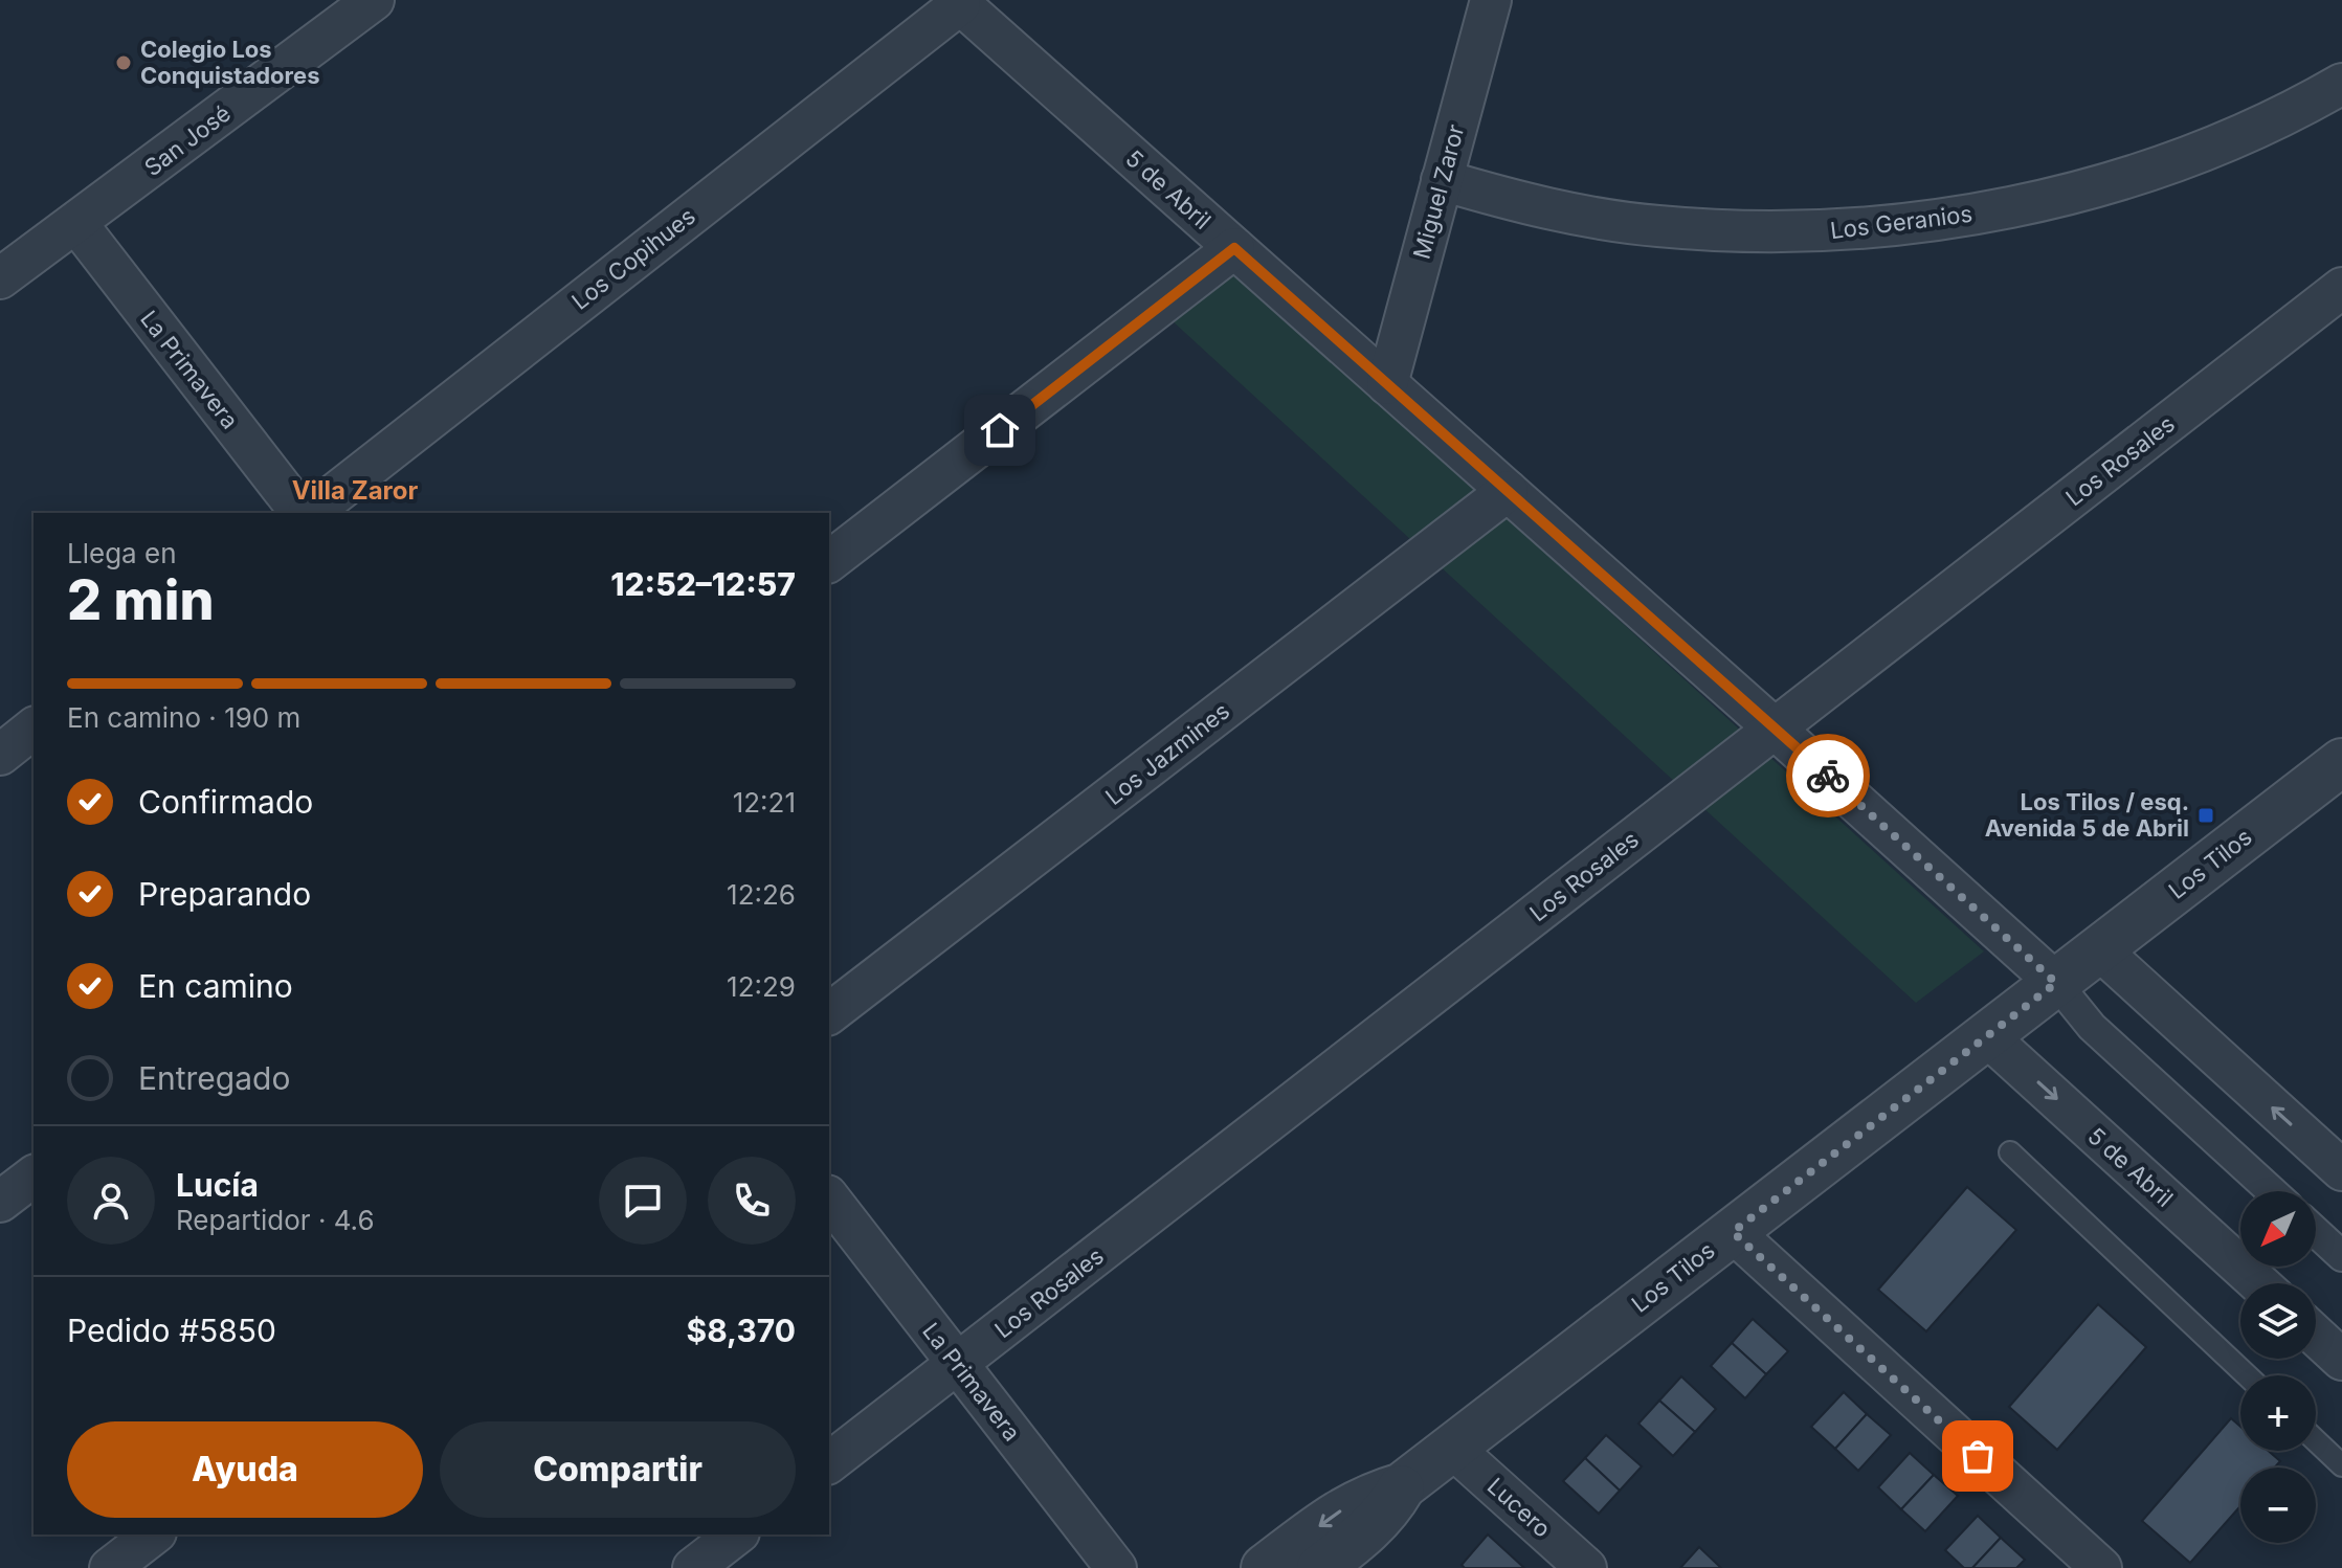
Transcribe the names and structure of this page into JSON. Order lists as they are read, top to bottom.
{
  "streets": {
    "street": [
      "San José",
      "5 de Abril",
      "Miguel Zaror",
      "Los Geranios",
      "Los Copihues",
      "La Primavera",
      "Los Rosales",
      "Los Jazmines",
      "Los Tilos",
      "Lucero"
    ]
  },
  "crossings": [
    ["San José", "La Primavera"],
    ["5 de Abril", "Miguel Zaror"],
    ["5 de Abril", "Los Copihues"],
    ["5 de Abril", "Los Rosales"],
    ["5 de Abril", "Los Jazmines"],
    ["5 de Abril", "Los Tilos"],
    ["Miguel Zaror", "Los Geranios"],
    ["La Primavera", "Los Rosales"],
    ["Los Tilos", "Lucero"]
  ],
  "districts": ["Villa Zaror"],
  "places": {
    "other": ["Colegio Los Conquistadores"],
    "transit": ["Los Tilos / esq. Avenida 5 de Abril"]
  },
  "north": "bottom left",
  "page": {
    "heading": ["2 min", "Llega en", "12:52–12:57"],
    "panel": [
      "Lucía",
      "Repartidor · 4.6",
      "Pedido #5850",
      "$8,370"
    ],
    "bar": "En camino · 190 m",
    "list": [
      ["Confirmado", "12:21"],
      ["Preparando", "12:26"],
      ["En camino", "12:29"],
      "Entregado"
    ],
    "map_buttons": ["+", "−"],
    "buttons": ["Ayuda", "Compartir"]
  }
}
